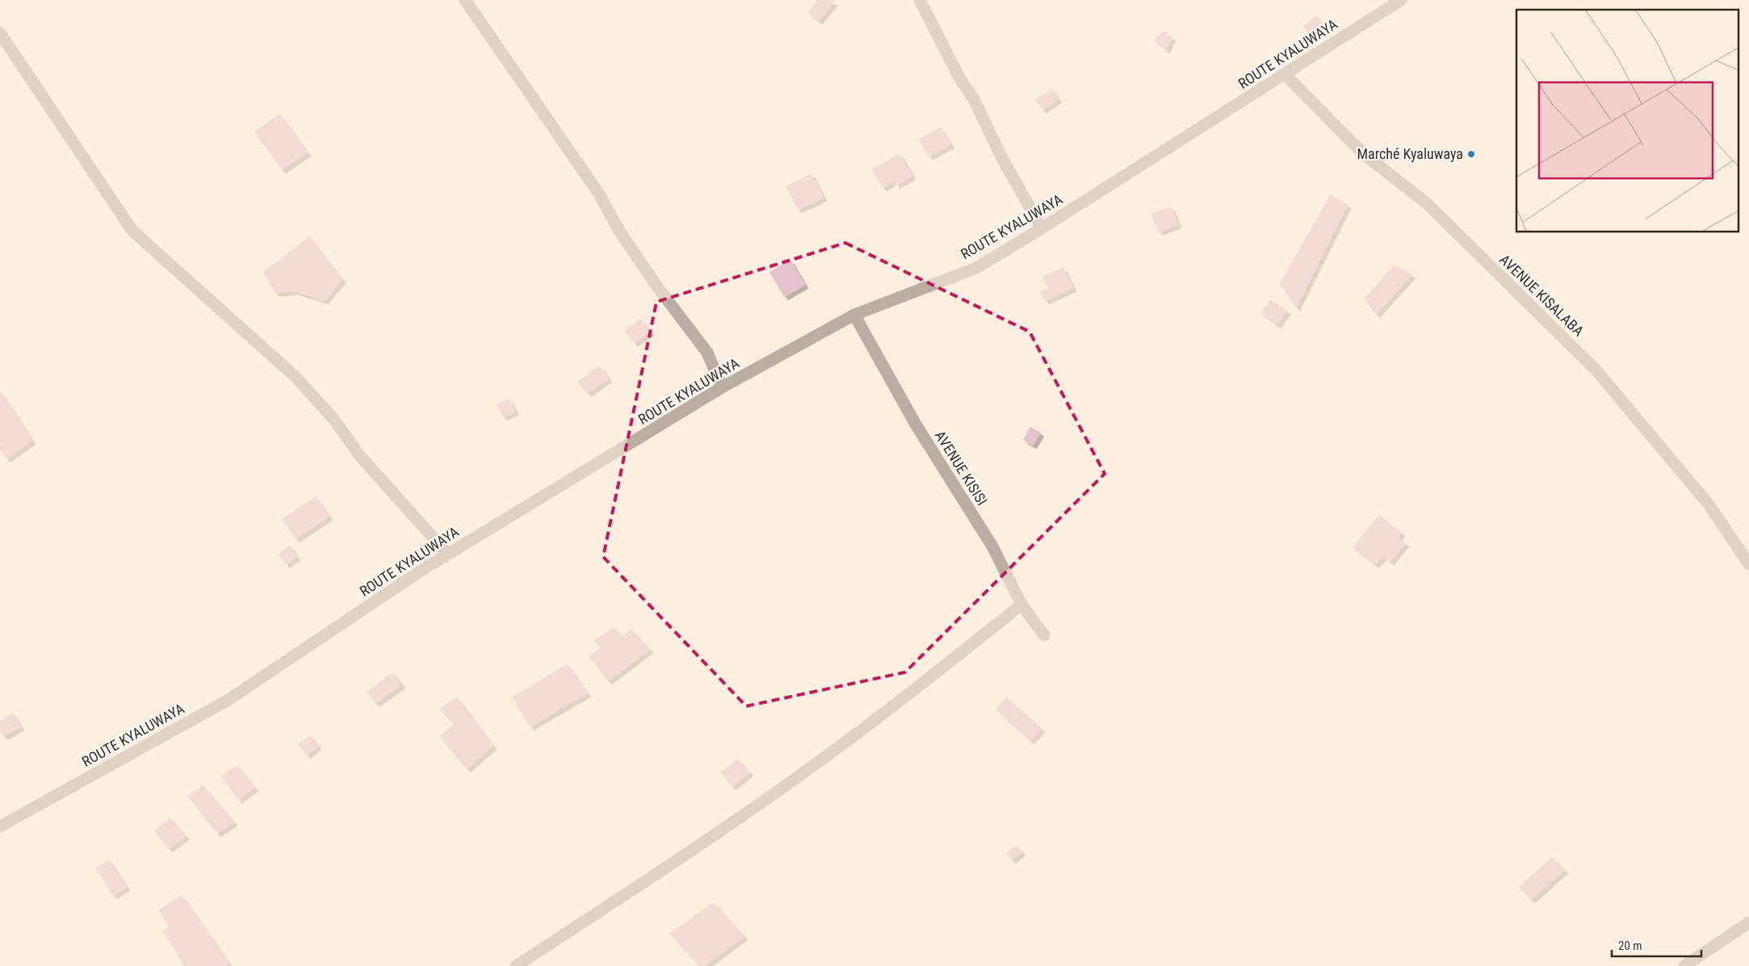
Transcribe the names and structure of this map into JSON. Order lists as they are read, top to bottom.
{
  "streets": {
    "street": ["ROUTE KYALUWAYA", "AVENUE KISALABA", "AVENUE KISISI"]
  },
  "crossings": [
    ["ROUTE KYALUWAYA", "AVENUE KISALABA"],
    ["ROUTE KYALUWAYA", "AVENUE KISISI"]
  ],
  "places": ["Marché Kyaluwaya"],
  "scale_bar": "20 m"
}
